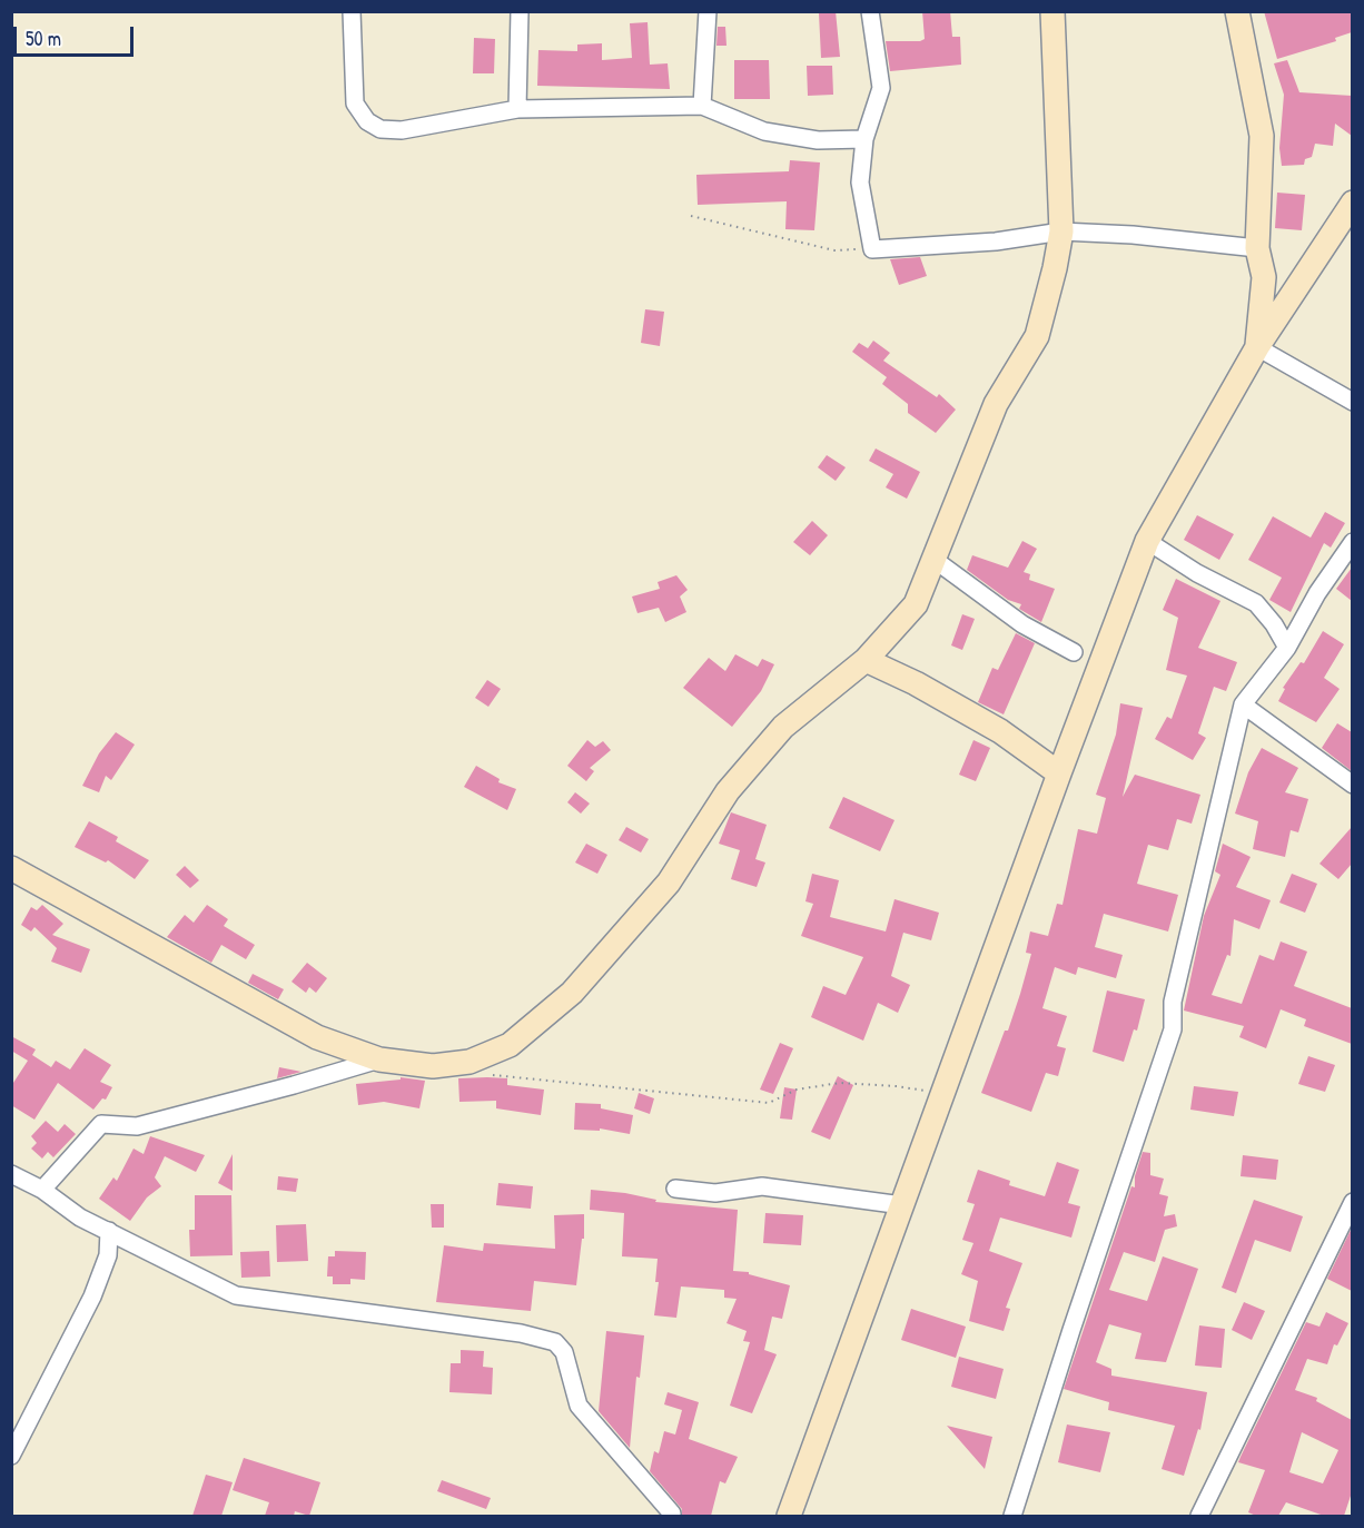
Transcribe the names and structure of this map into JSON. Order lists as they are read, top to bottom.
{
  "scale_bar": "50 m"
}
